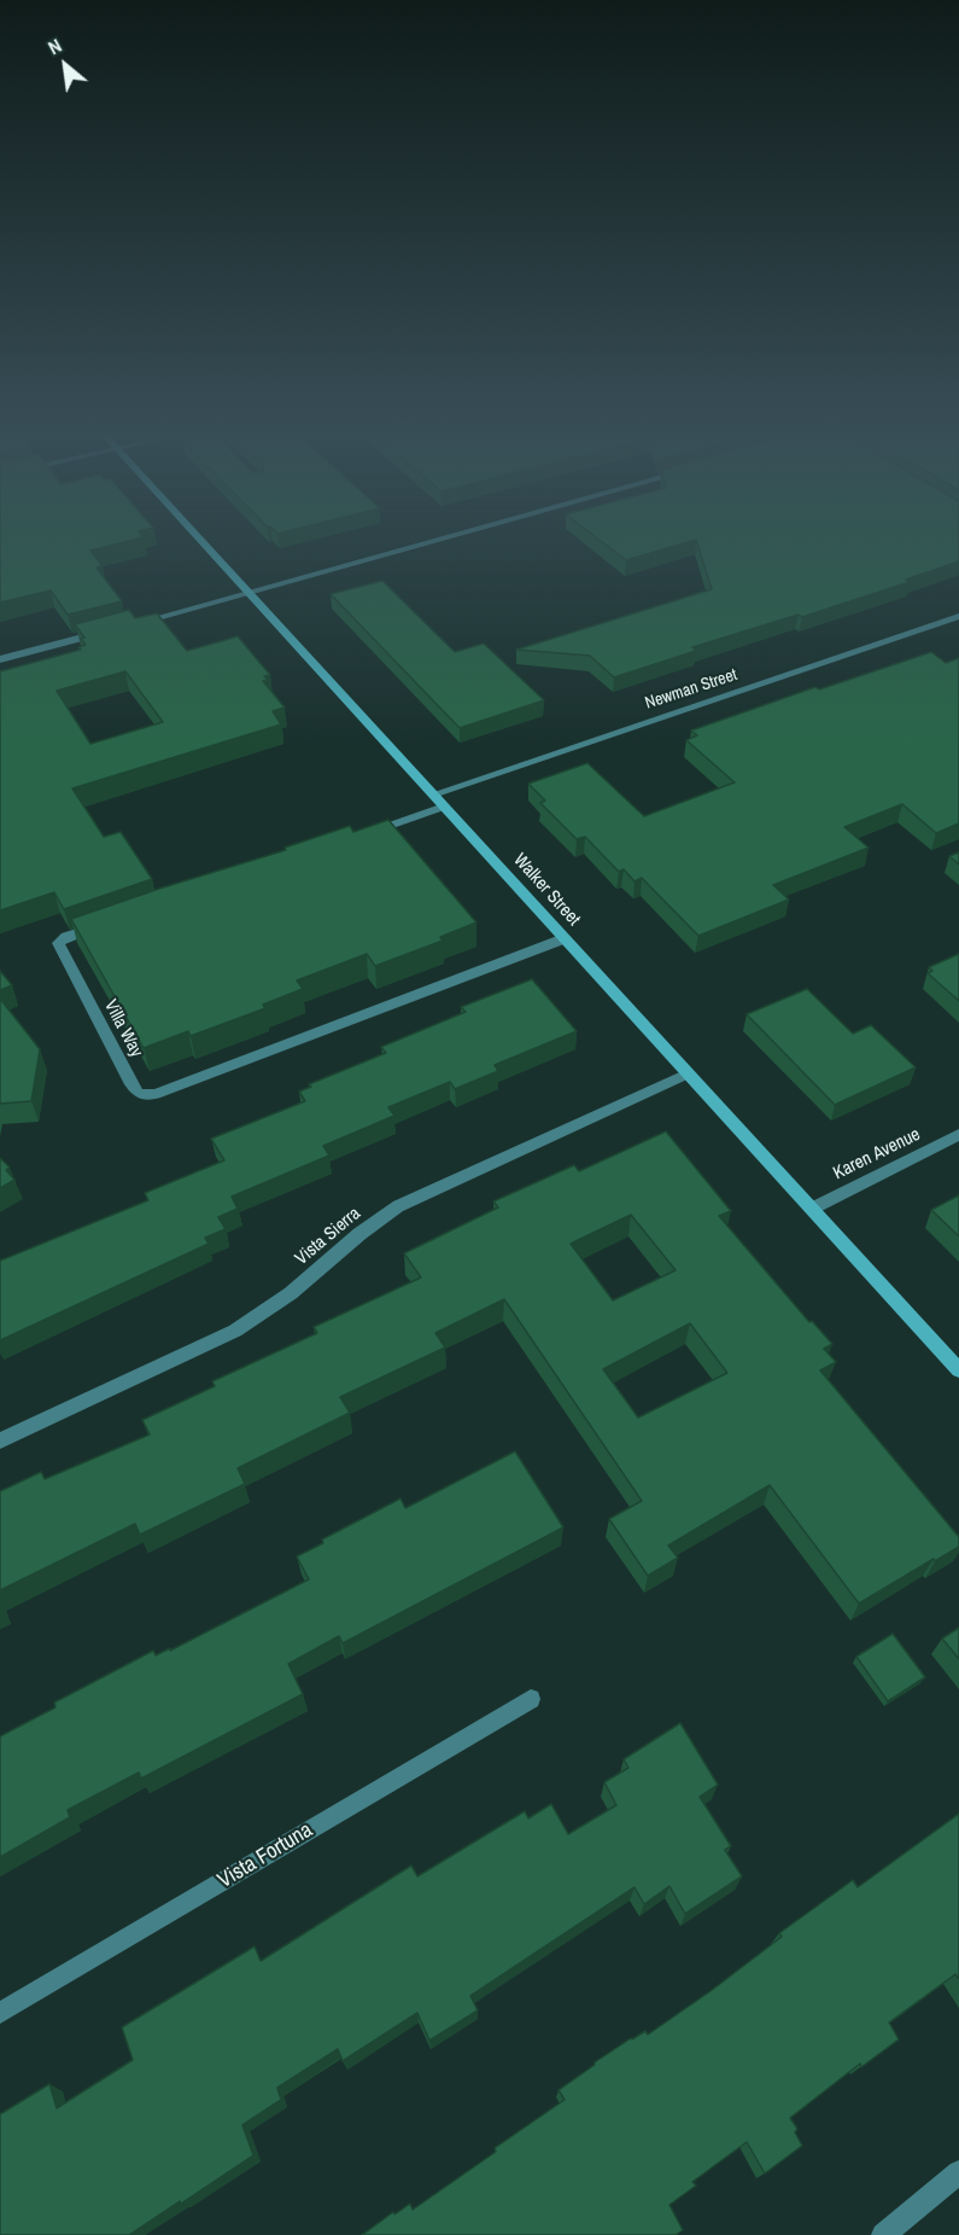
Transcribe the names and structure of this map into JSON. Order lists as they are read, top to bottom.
{
  "streets": {
    "main road": ["Walker Street"],
    "street": [
      "Newman Street",
      "Villa Way",
      "Karen Avenue",
      "Vista Sierra",
      "Vista Fortuna"
    ]
  },
  "crossings": [
    ["Newman Street", "Walker Street"],
    ["Walker Street", "Villa Way"],
    ["Walker Street", "Karen Avenue"],
    ["Walker Street", "Vista Sierra"]
  ],
  "north": "top left"
}
